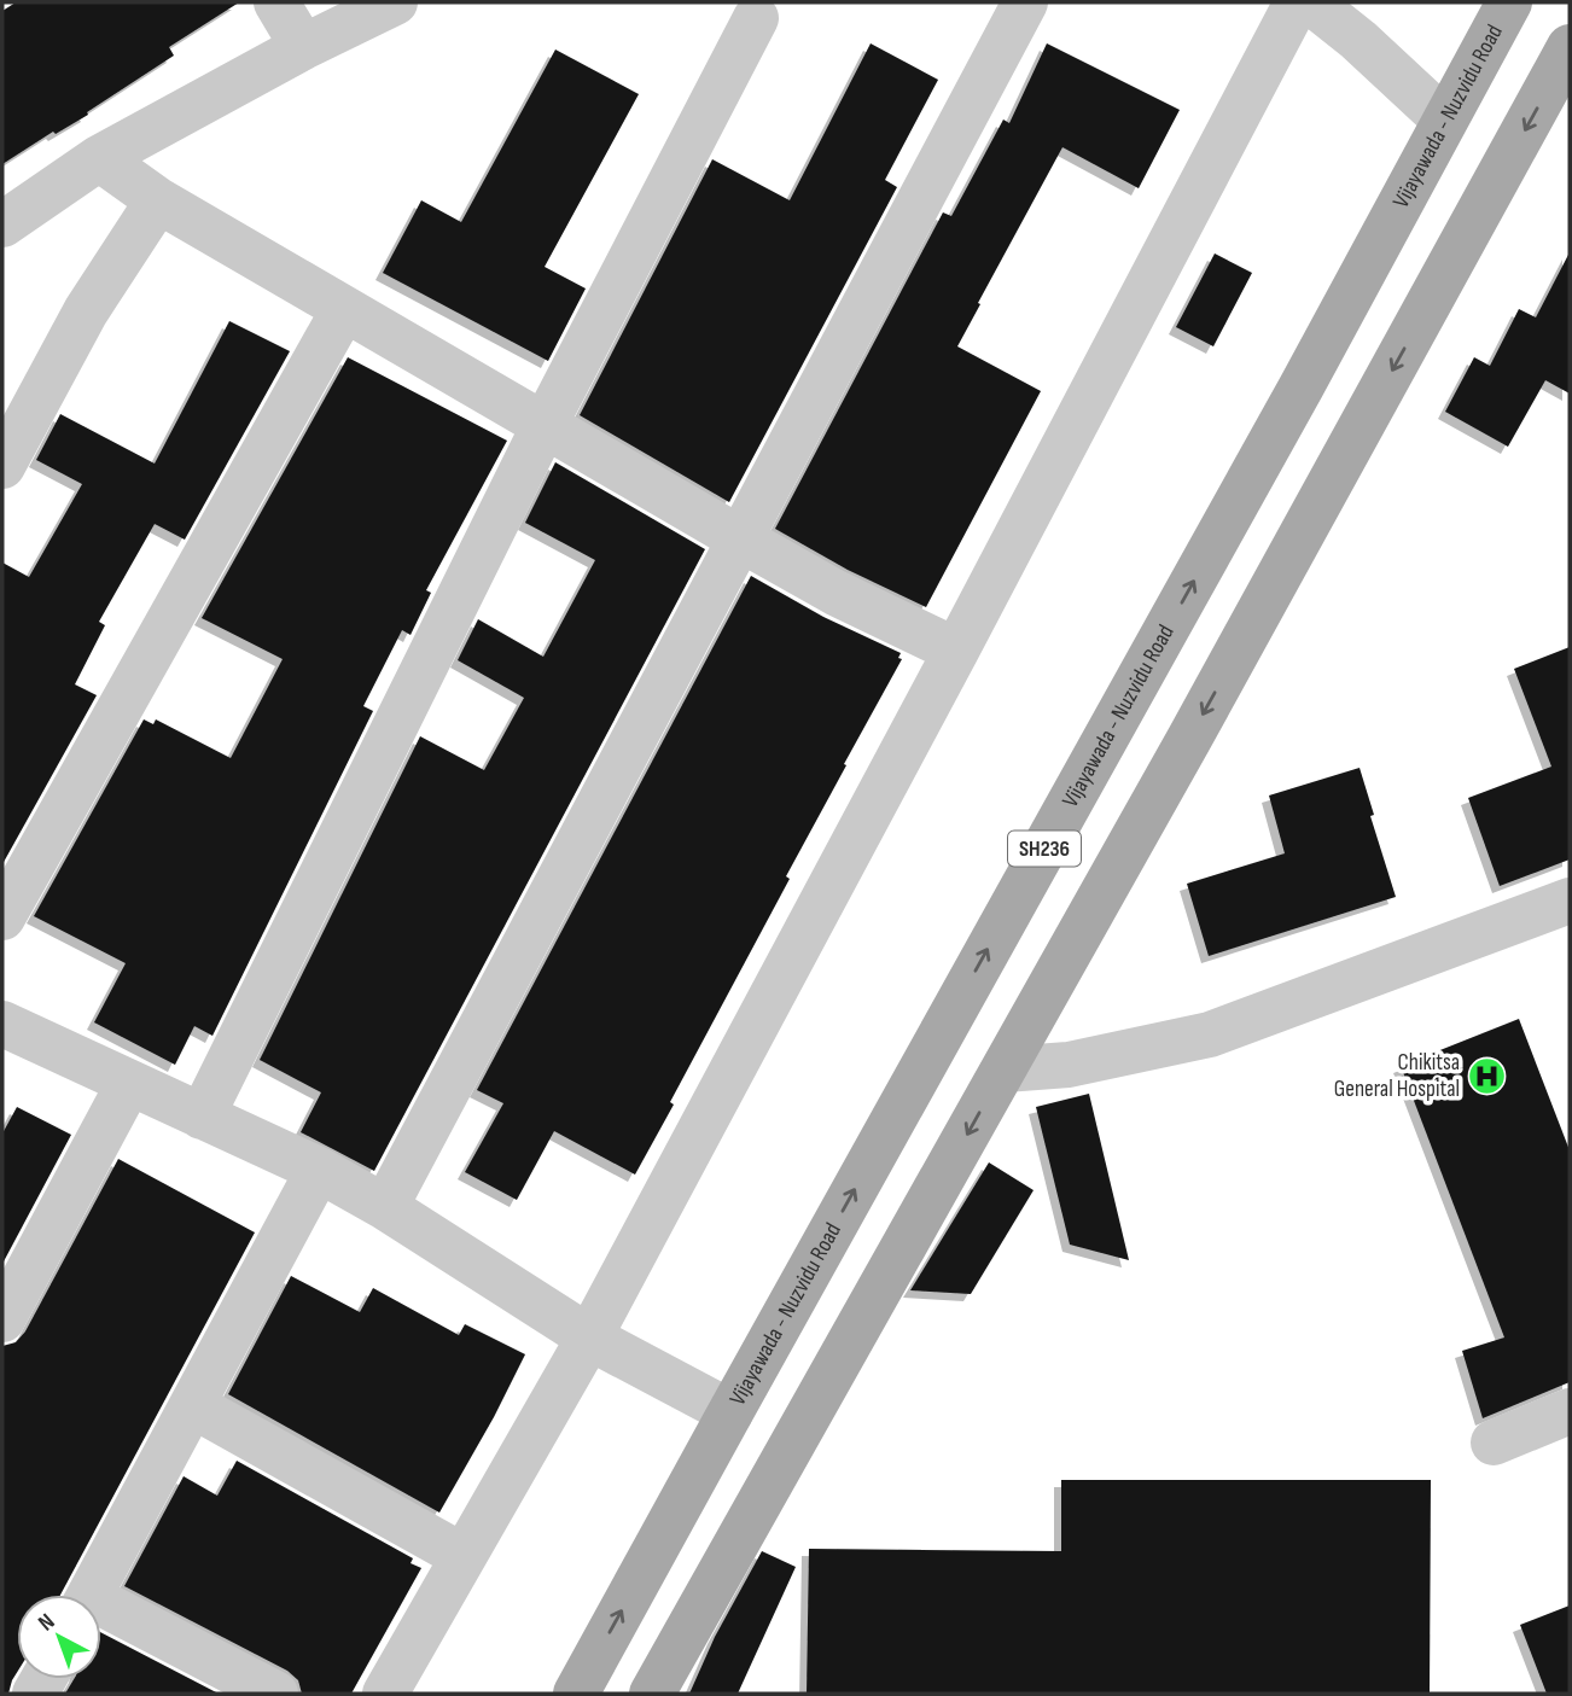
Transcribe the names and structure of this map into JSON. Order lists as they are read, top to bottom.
{
  "streets": {
    "main road": ["Vijayawada - Nuzvidu Road", "SH236"]
  },
  "places": {
    "hospital": ["Chikitsa General Hospital"]
  },
  "north": "top left"
}
